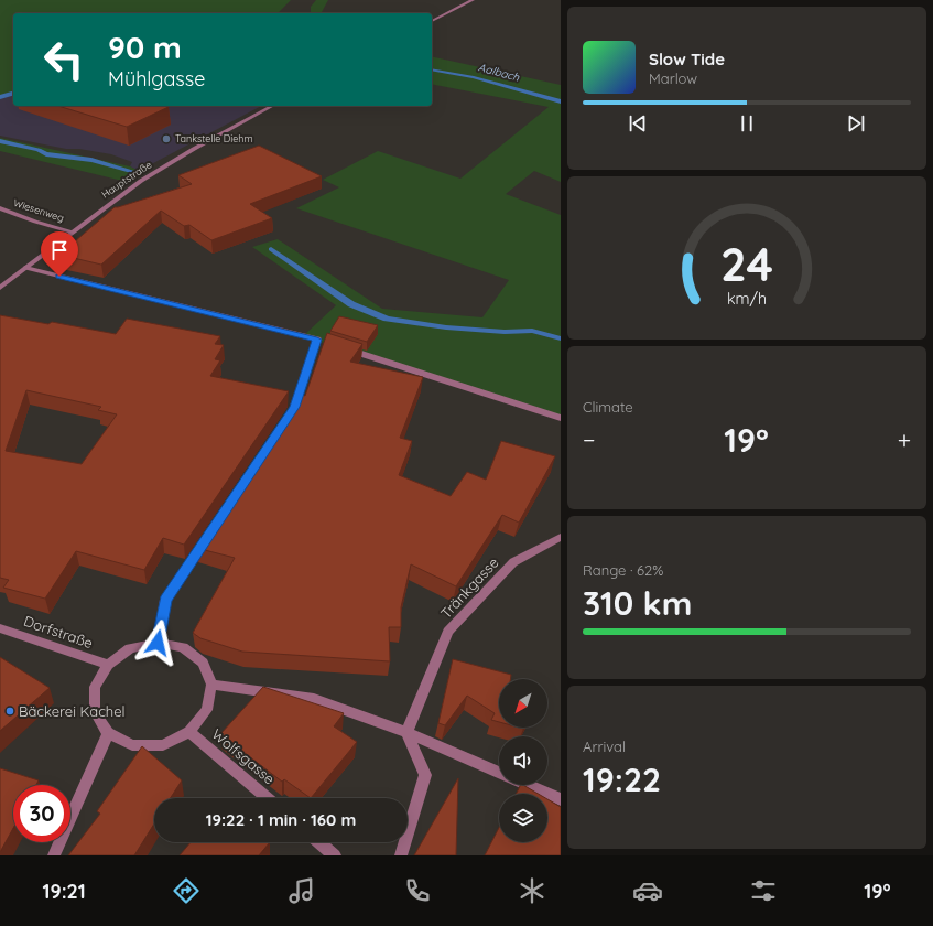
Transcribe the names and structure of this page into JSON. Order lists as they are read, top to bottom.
{
  "streets": {
    "street": [
      "Hauptstraße",
      "Wiesenweg",
      "Tränkgasse",
      "Dorfstraße",
      "Wolfsgasse"
    ]
  },
  "crossings": [
    ["Hauptstraße", "Wiesenweg"],
    ["Dorfstraße", "Wolfsgasse"]
  ],
  "water": ["Aalbach"],
  "places": ["Tankstelle Diehm", "Bäckerei Kachel"],
  "north": "bottom left",
  "page": {
    "turn": ["90 m", "Mühlgasse"],
    "song": ["Slow Tide", "Marlow"],
    "tile": [
      "Climate",
      ["Range · 62%", "310 km"],
      ["Arrival", "19:22"]
    ],
    "heat": ["−", "19°", "+"],
    "limit": "30",
    "trip": "19:22 · 1 min · 160 m",
    "tabs": ["19:21", "19°"],
    "gauge": ["24", "km/h"]
  }
}
